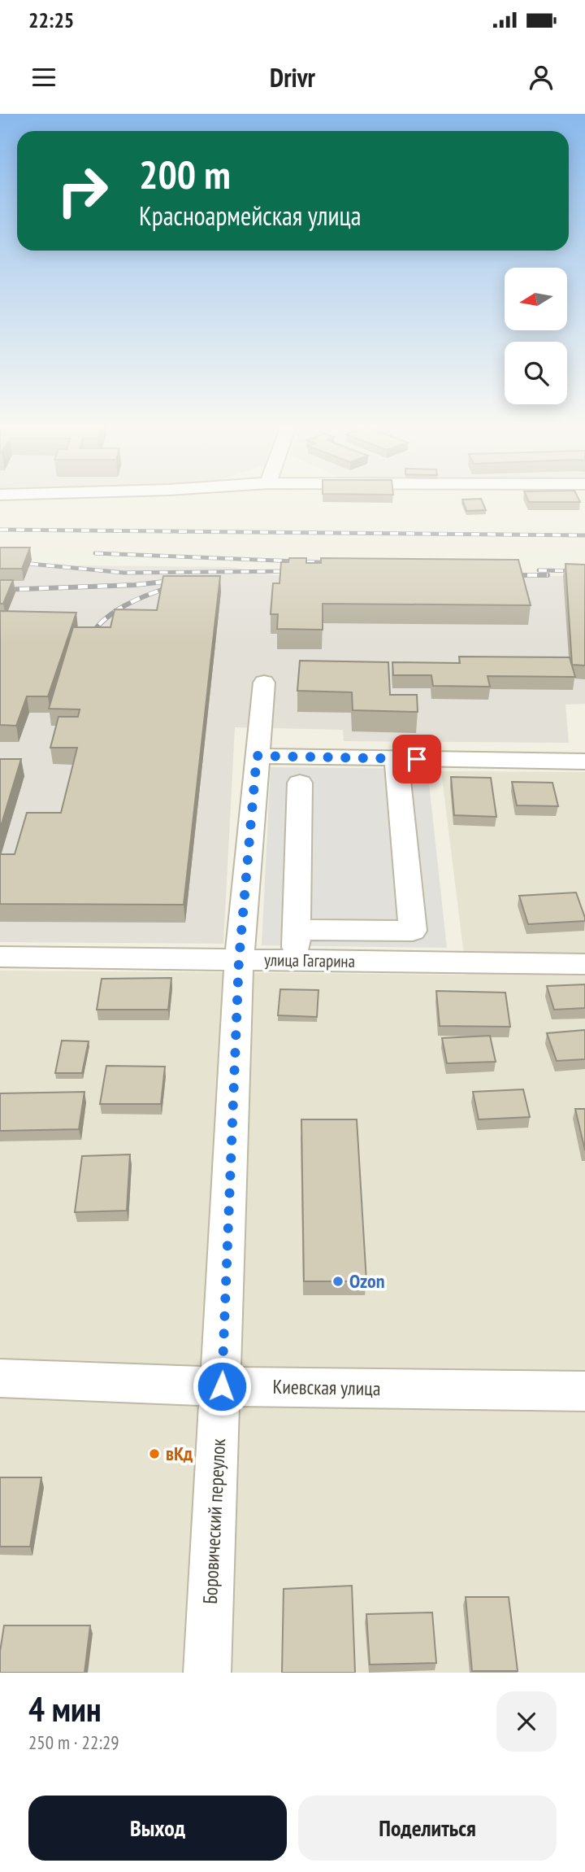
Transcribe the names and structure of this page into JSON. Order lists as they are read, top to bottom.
{
  "streets": {
    "street": ["улица Гагарина", "Киевская улица", "Боровический переулок"]
  },
  "crossings": [
    ["улица Гагарина", "Боровический переулок"],
    ["Киевская улица", "Боровический переулок"]
  ],
  "places": ["Ozon", "вКд"],
  "north": "left",
  "page": {
    "status": "22:25",
    "header": "Drivr",
    "turn": ["200 m", "Красноармейская улица"],
    "heading": ["4 мин", "250 m · 22:29"],
    "buttons": ["Выход", "Поделиться"]
  }
}
